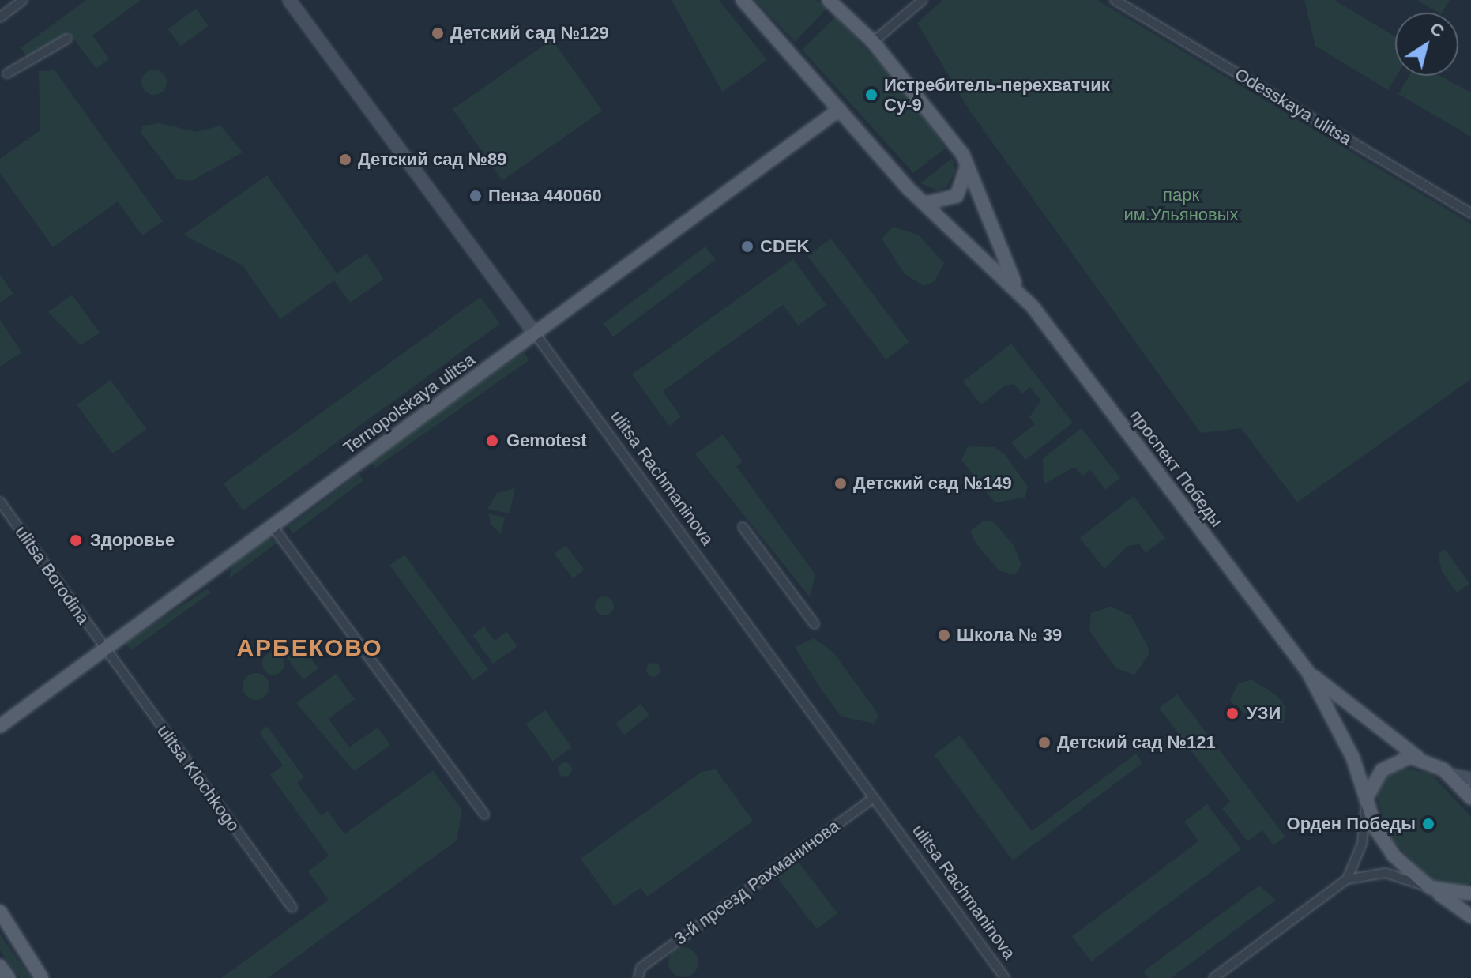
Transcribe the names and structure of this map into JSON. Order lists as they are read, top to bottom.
{
  "streets": {
    "main road": ["Ternopolskaya ulitsa", "проспект Победы", "ulitsa Rachmaninova"],
    "street": [
      "Odesskaya ulitsa",
      "ulitsa Borodina",
      "ulitsa Klochkogo",
      "3-й проезд Рахманинова"
    ]
  },
  "crossings": [
    ["Ternopolskaya ulitsa", "проспект Победы"],
    ["Ternopolskaya ulitsa", "ulitsa Rachmaninova"],
    ["Ternopolskaya ulitsa", "ulitsa Borodina"],
    ["Ternopolskaya ulitsa", "ulitsa Klochkogo"],
    ["ulitsa Rachmaninova", "3-й проезд Рахманинова"],
    ["ulitsa Borodina", "ulitsa Klochkogo"]
  ],
  "districts": ["АРБЕКОВО"],
  "parks": ["парк им.Ульяновых"],
  "places": [
    "Детский сад №129",
    "Истребитель-перехватчик Су-9",
    "Детский сад №89",
    "Пенза 440060",
    "CDEK",
    "Gemotest",
    "Детский сад №149",
    "Здоровье",
    "Школа № 39",
    "УЗИ",
    "Детский сад №121",
    "Орден Победы"
  ],
  "north": "top right"
}
